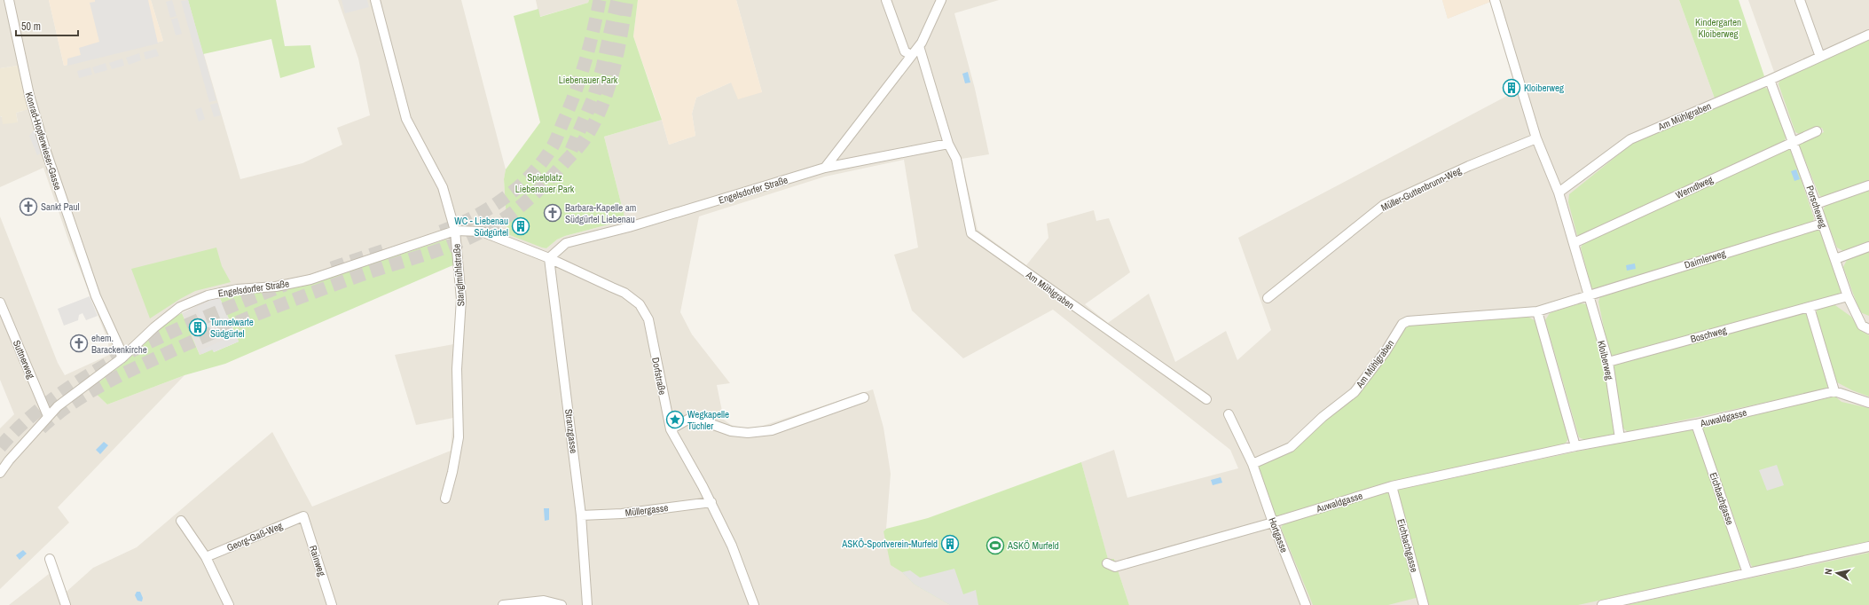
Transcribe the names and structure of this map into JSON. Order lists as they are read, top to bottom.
{
  "streets": {
    "street": [
      "Am Mühlgraben",
      "Konrad-Hopferwieser-Gasse",
      "Werndlweg",
      "Müller-Guttenbrunn-Weg",
      "Engelsdorfer Straße",
      "Porscheweg",
      "Daimlerweg",
      "Stanglmühlstraße",
      "Boschweg",
      "Suttnerweg",
      "Kloiberweg",
      "Dorfstraße",
      "Auwaldgasse",
      "Stranzgasse",
      "Eichbachgasse",
      "Müllergasse",
      "Hortgasse",
      "Georg-Gaß-Weg",
      "Rainweg"
    ]
  },
  "crossings": [
    ["Am Mühlgraben", "Porscheweg"],
    ["Am Mühlgraben", "Daimlerweg"],
    ["Am Mühlgraben", "Kloiberweg"],
    ["Am Mühlgraben", "Hortgasse"],
    ["Konrad-Hopferwieser-Gasse", "Engelsdorfer Straße"],
    ["Werndlweg", "Porscheweg"],
    ["Werndlweg", "Kloiberweg"],
    ["Müller-Guttenbrunn-Weg", "Kloiberweg"],
    ["Engelsdorfer Straße", "Stanglmühlstraße"],
    ["Engelsdorfer Straße", "Suttnerweg"],
    ["Engelsdorfer Straße", "Dorfstraße"],
    ["Engelsdorfer Straße", "Stranzgasse"],
    ["Porscheweg", "Daimlerweg"],
    ["Porscheweg", "Boschweg"],
    ["Daimlerweg", "Kloiberweg"],
    ["Boschweg", "Kloiberweg"],
    ["Kloiberweg", "Auwaldgasse"],
    ["Dorfstraße", "Stranzgasse"],
    ["Dorfstraße", "Müllergasse"],
    ["Auwaldgasse", "Eichbachgasse"],
    ["Auwaldgasse", "Hortgasse"],
    ["Stranzgasse", "Müllergasse"],
    ["Georg-Gaß-Weg", "Rainweg"]
  ],
  "parks": ["Kindergarten Kloiberweg", "Liebenauer Park", "Spielplatz Liebenauer Park"],
  "places": {
    "building": [
      "Kloiberweg",
      "WC - Liebenau Südgürtel",
      "Tunnelwarte Südgürtel",
      "ASKÖ-Sportverein-Murfeld"
    ],
    "church": ["Sankt Paul", "Barbara-Kapelle am Südgürtel Liebenau", "ehem. Barackenkirche"],
    "place": ["Wegkapelle Tüchler"],
    "sports": ["ASKÖ Murfeld"]
  },
  "scale_bar": "50 m",
  "north": "left"
}
